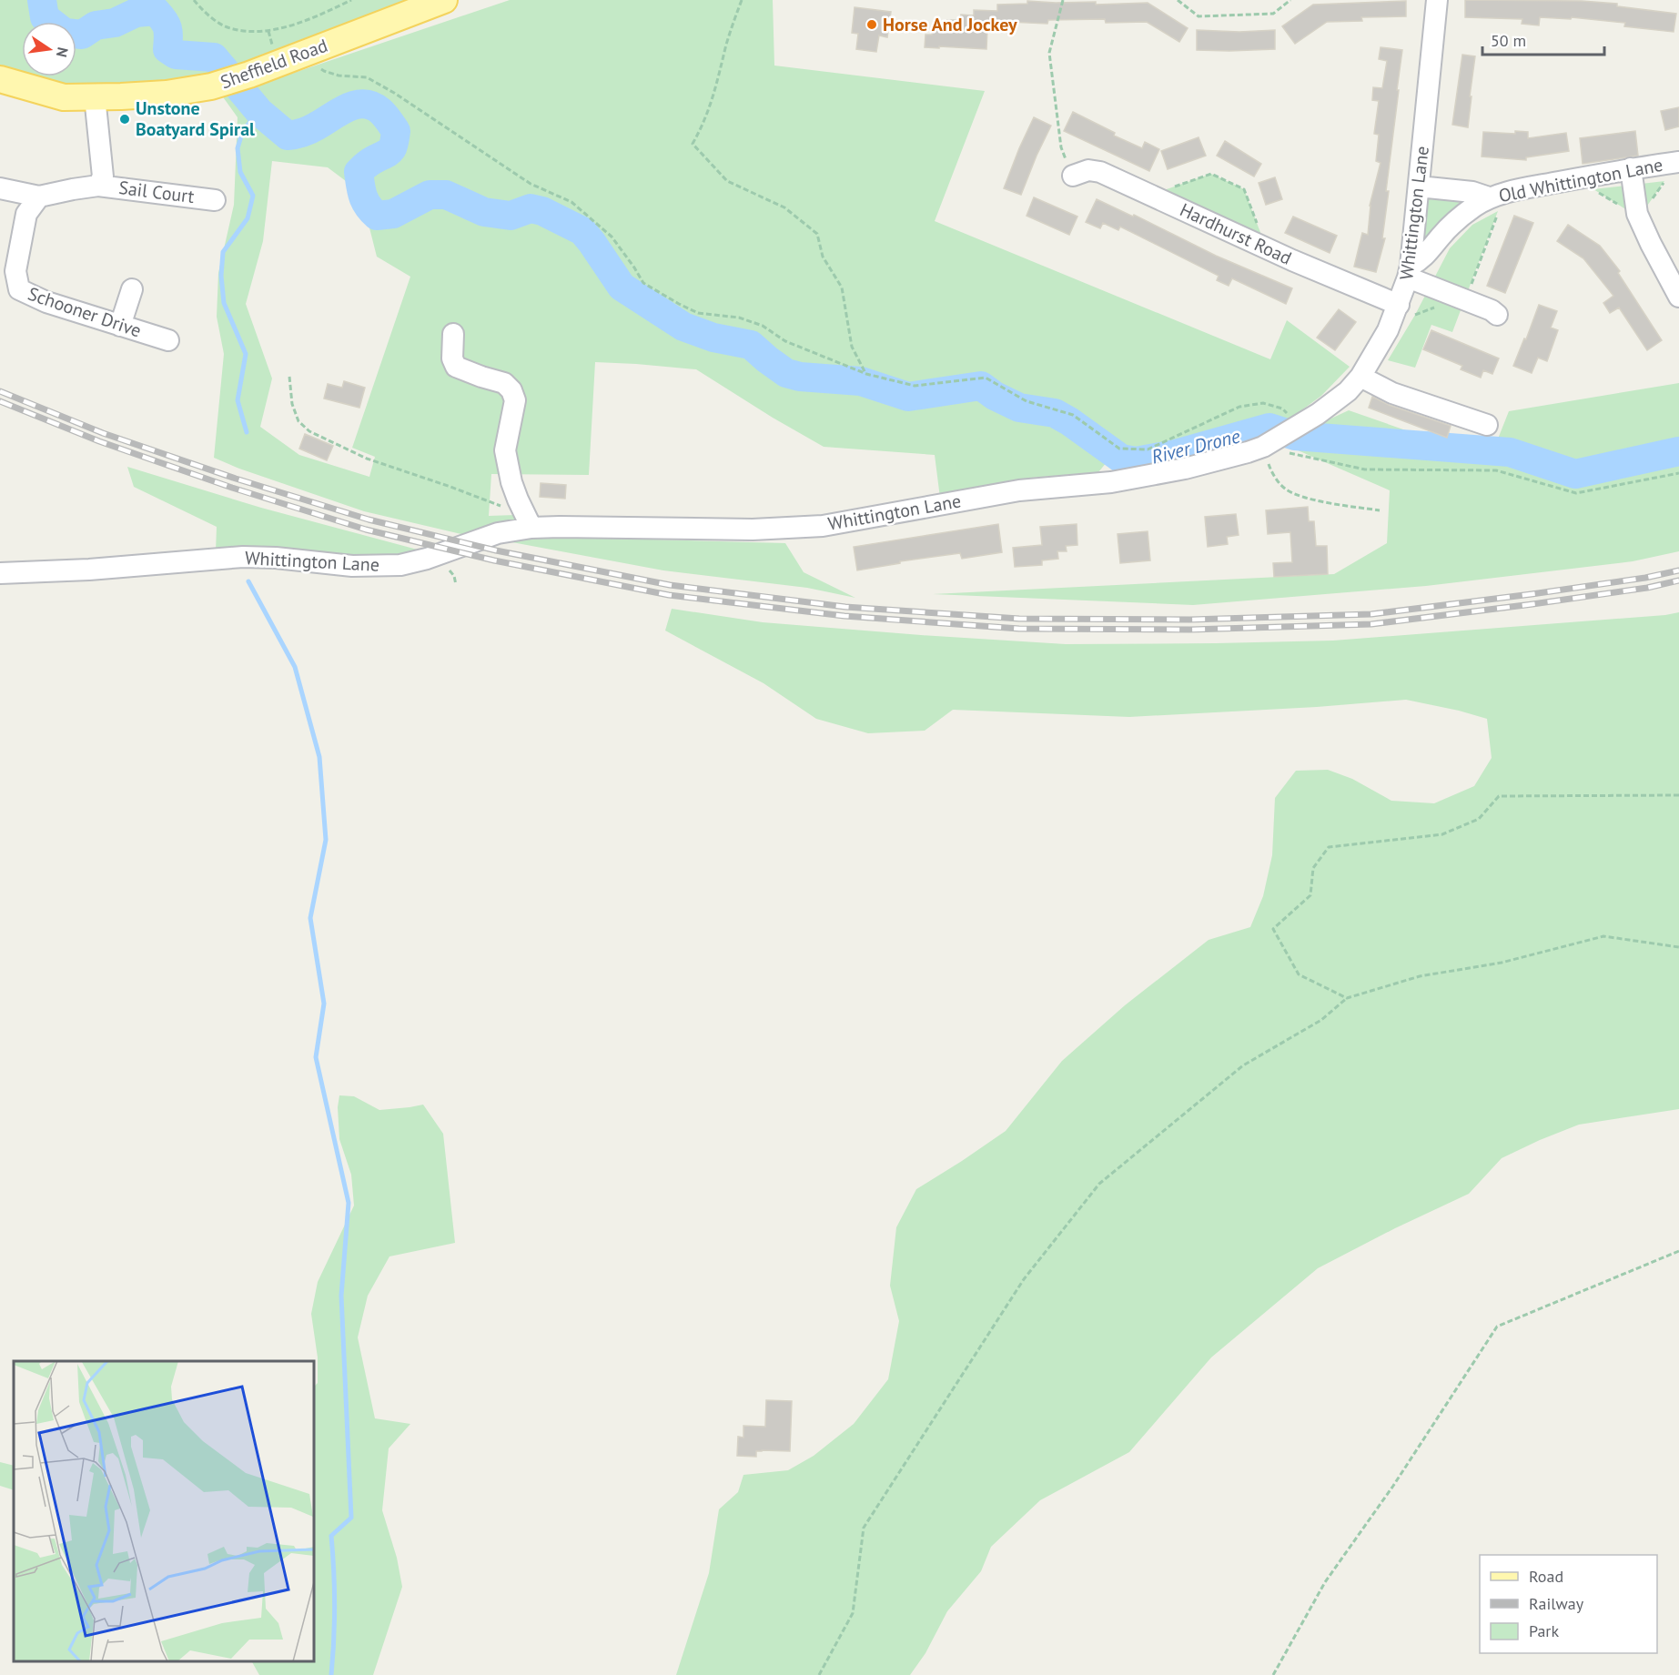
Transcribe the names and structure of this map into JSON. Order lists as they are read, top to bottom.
{
  "streets": {
    "main road": ["Sheffield Road"],
    "street": [
      "Old Whittington Lane",
      "Sail Court",
      "Whittington Lane",
      "Hardhurst Road",
      "Schooner Drive"
    ]
  },
  "crossings": [
    ["Old Whittington Lane", "Whittington Lane"],
    ["Whittington Lane", "Hardhurst Road"]
  ],
  "water": ["River Drone"],
  "places": ["Horse And Jockey", "Unstone Boatyard Spiral"],
  "legend": ["Road", "Railway", "Park"],
  "scale_bar": "50 m",
  "north": "right"
}
